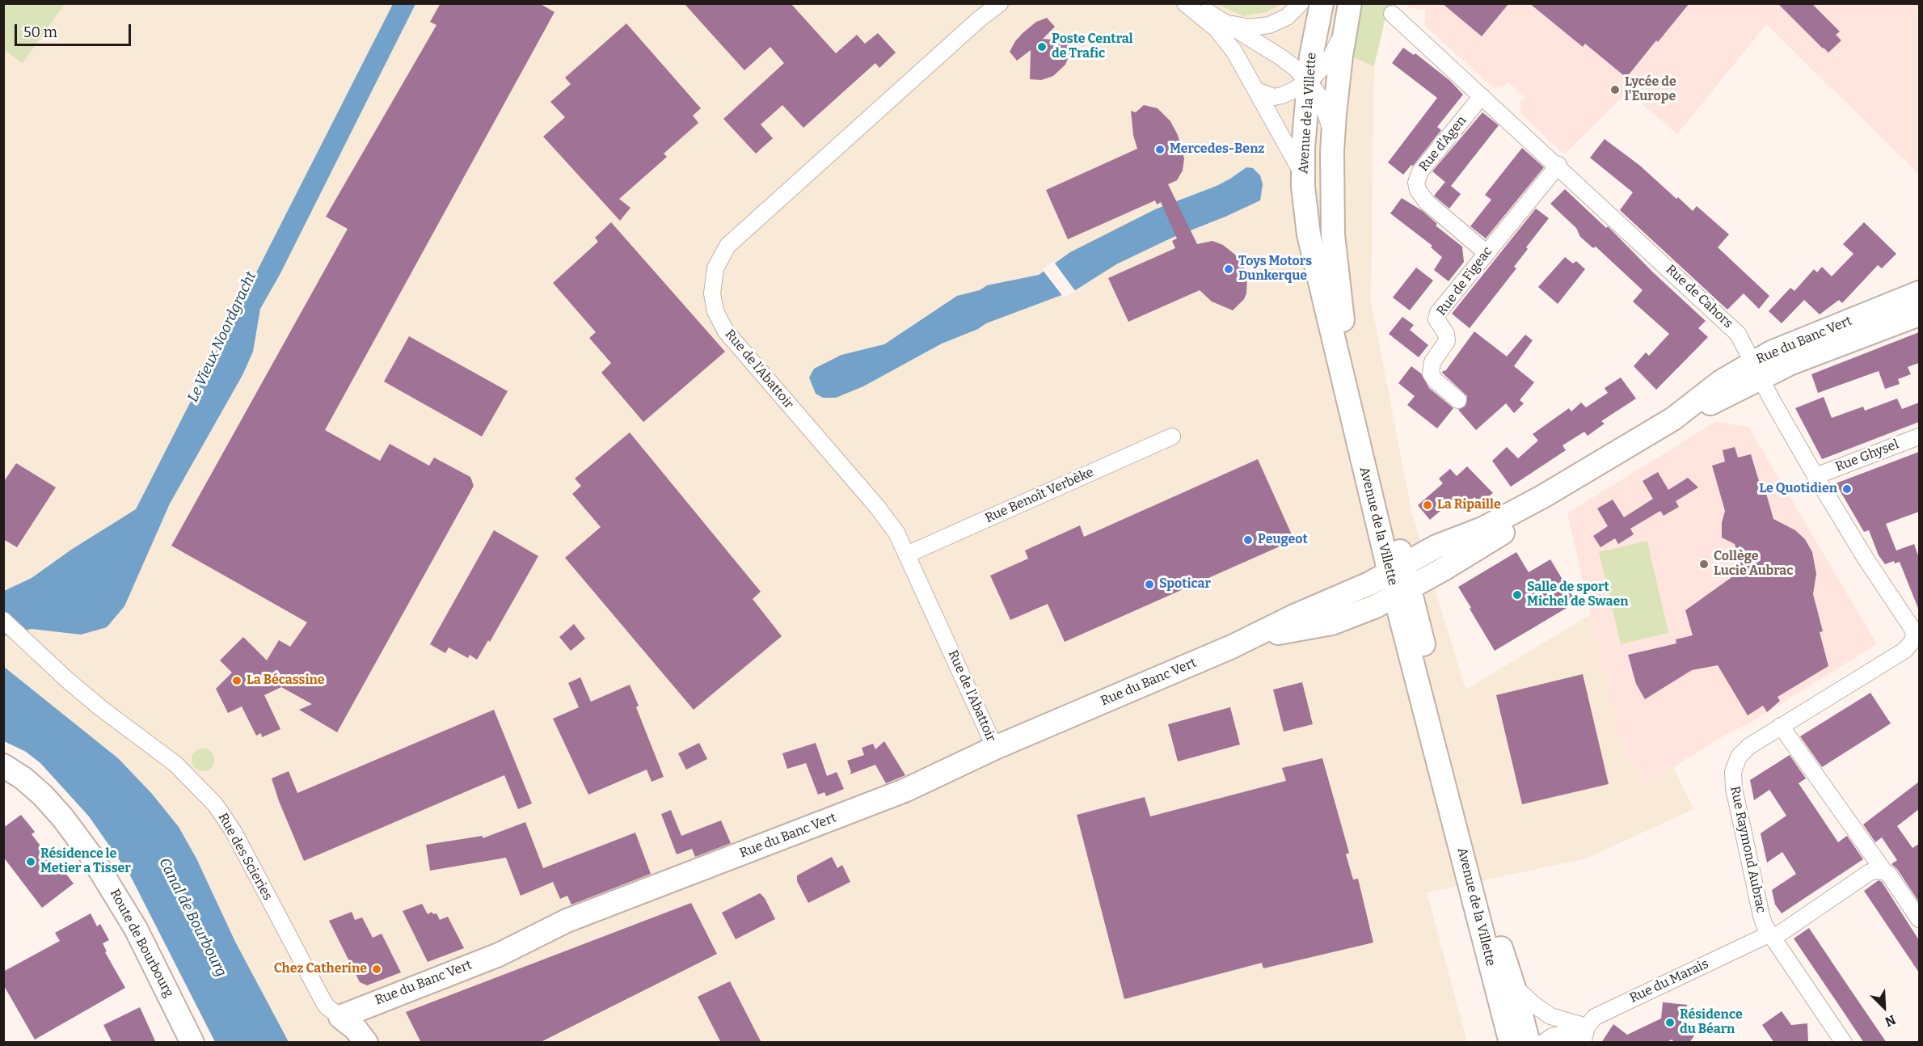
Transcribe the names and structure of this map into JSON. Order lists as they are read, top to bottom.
{
  "streets": {
    "main road": [
      "Avenue de la Villette",
      "Rue du Banc Vert",
      "Rue des Scieries",
      "Route de Bourbourg"
    ],
    "street": [
      "Rue d'Agen",
      "Rue de Figeac",
      "Rue de Cahors",
      "Rue de l'Abattoir",
      "Rue Ghysel",
      "Rue Benoît Verbèke",
      "Rue Raymond Aubrac",
      "Rue du Marais"
    ]
  },
  "crossings": [
    ["Avenue de la Villette", "Rue du Banc Vert"],
    ["Rue d'Agen", "Rue de Figeac"],
    ["Rue d'Agen", "Rue de Cahors"],
    ["Rue de Figeac", "Rue de Cahors"],
    ["Rue de Cahors", "Rue du Banc Vert"],
    ["Rue de Cahors", "Rue Ghysel"],
    ["Rue de Cahors", "Rue Raymond Aubrac"],
    ["Rue du Banc Vert", "Rue de l'Abattoir"],
    ["Rue du Banc Vert", "Rue des Scieries"],
    ["Rue de l'Abattoir", "Rue Benoît Verbèke"],
    ["Rue Raymond Aubrac", "Rue du Marais"]
  ],
  "water": ["Le Vieux Noordgracht", "Canal de Bourbourg"],
  "places": [
    "Poste Central de Trafic",
    "Lycée de l'Europe",
    "Mercedes-Benz",
    "Toys Motors Dunkerque",
    "Le Quotidien",
    "La Ripaille",
    "Peugeot",
    "Collège Lucie Aubrac",
    "Spoticar",
    "Salle de sport Michel de Swaen",
    "La Bécassine",
    "Résidence le Metier a Tisser",
    "Chez Catherine",
    "Résidence du Béarn"
  ],
  "scale_bar": "50 m",
  "north": "bottom right"
}
